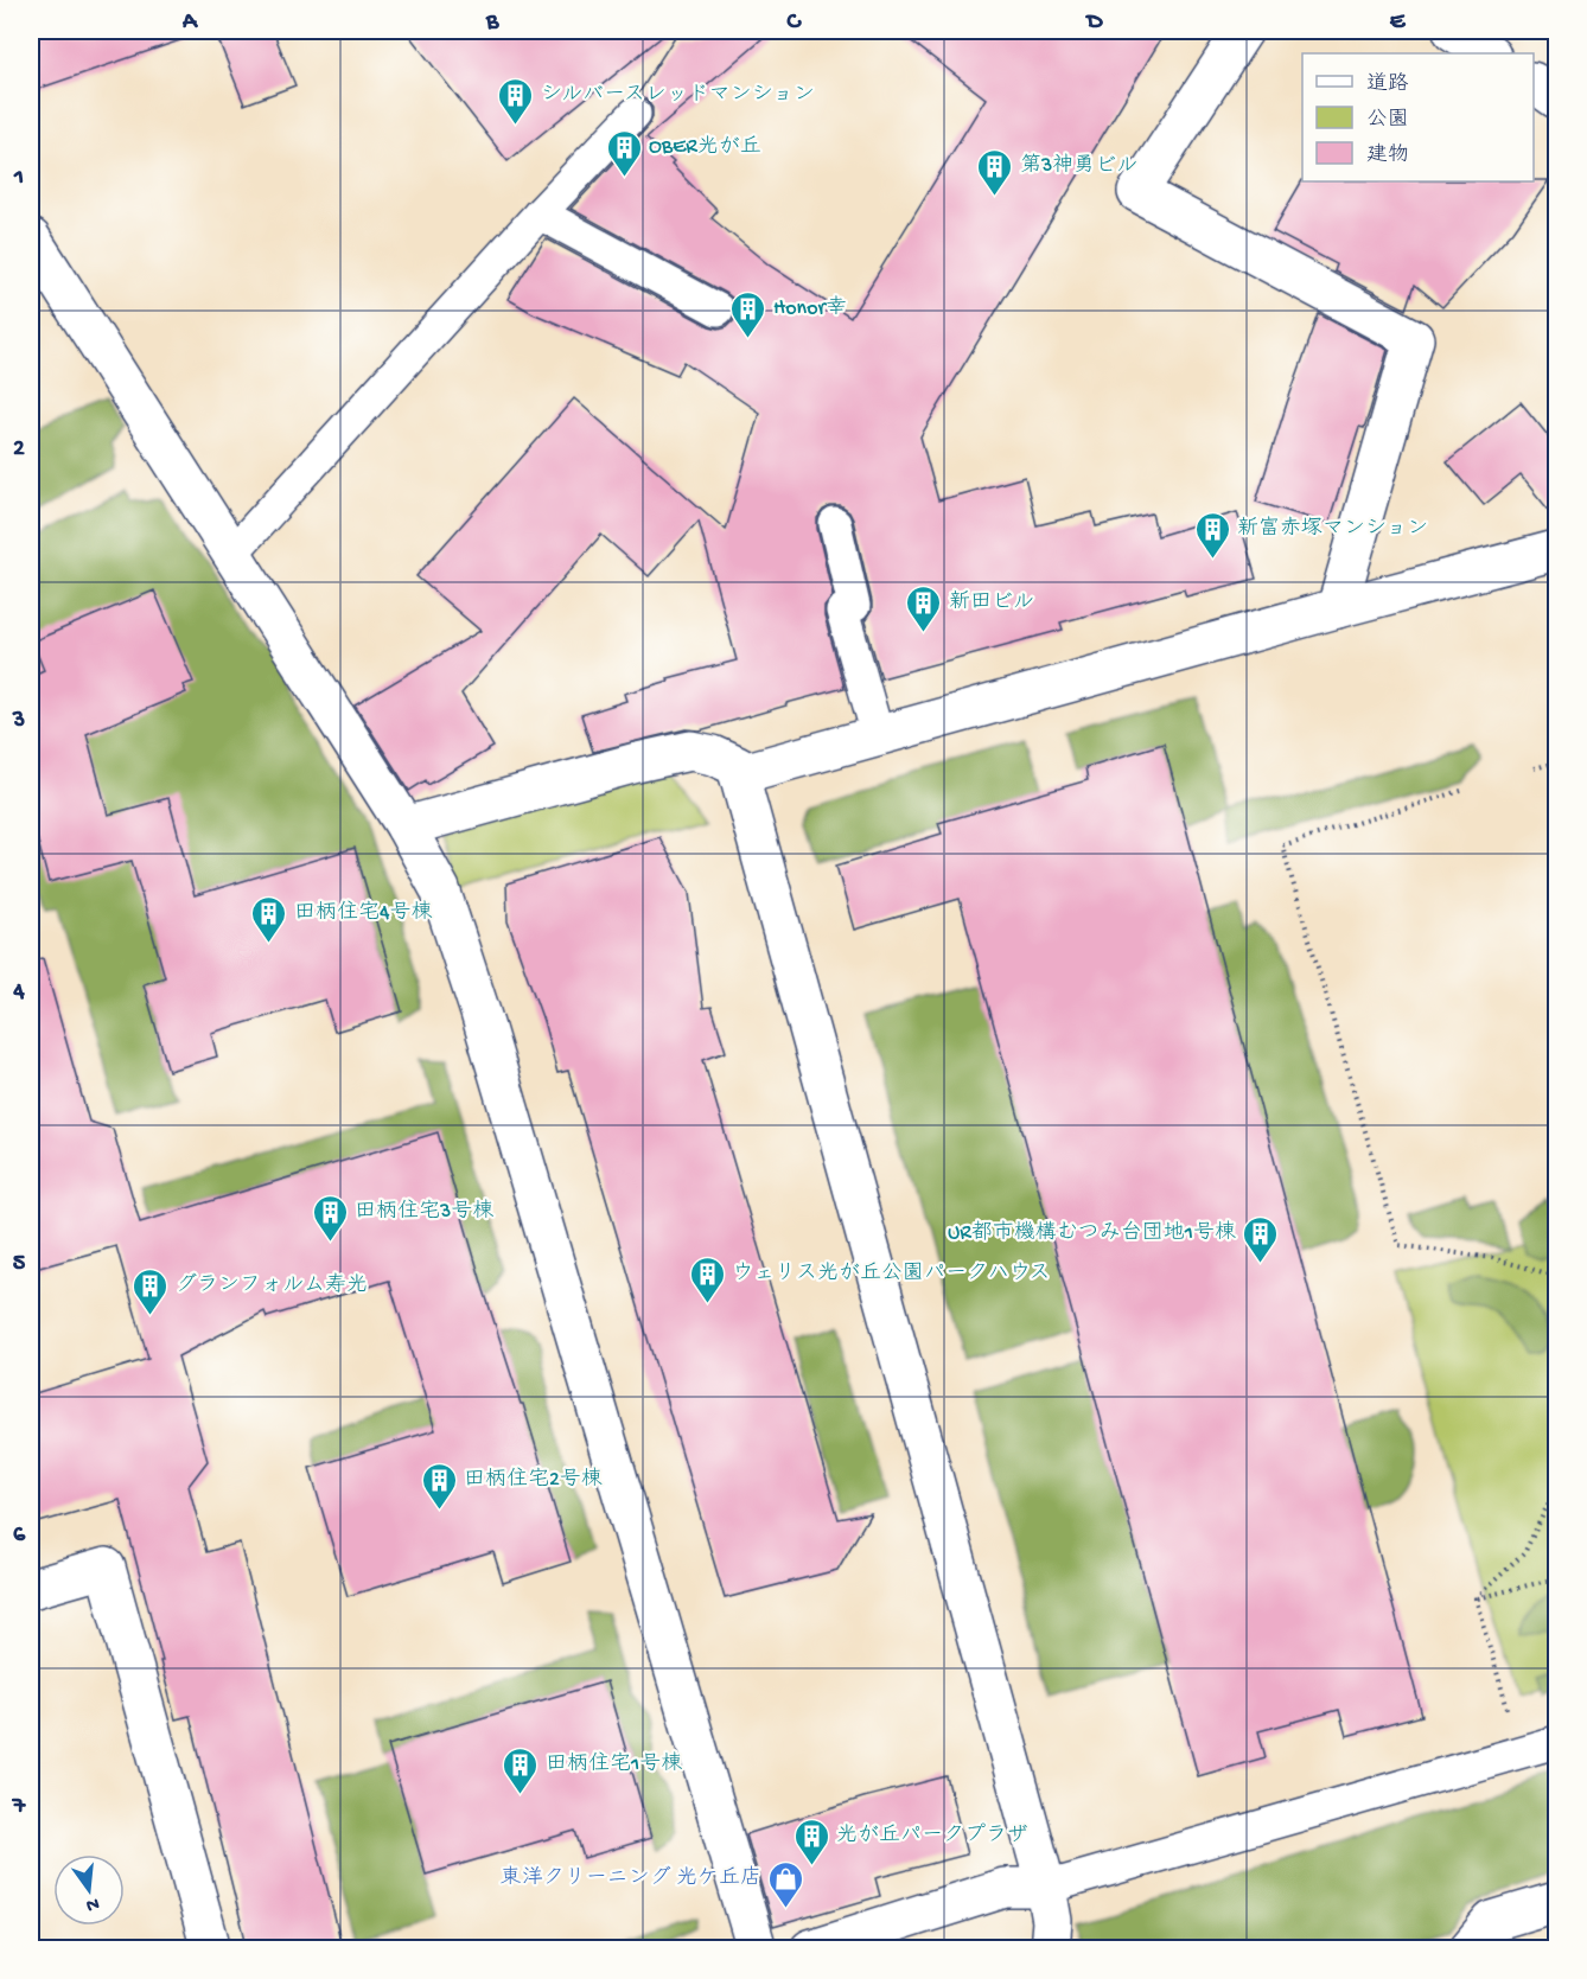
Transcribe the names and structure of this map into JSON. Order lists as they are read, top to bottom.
{
  "places": {
    "building": [
      "シルバースレッドマンション",
      "OBER光が丘",
      "第3神勇ビル",
      "Honor幸",
      "新富赤塚マンション",
      "新田ビル",
      "田柄住宅4号棟",
      "田柄住宅3号棟",
      "UR都市機構むつみ台団地1号棟",
      "ウェリス光が丘公園パークハウス",
      "グランフォルム寿光",
      "田柄住宅2号棟",
      "田柄住宅1号棟",
      "光が丘パークプラザ"
    ],
    "shop": ["東洋クリーニング 光ケ丘店"]
  },
  "legend": ["道路", "公園", "建物"],
  "north": "bottom",
  "grid": {
    "columns": [
      "A",
      "B",
      "C",
      "D",
      "E"
    ],
    "rows": [
      "1",
      "2",
      "3",
      "4",
      "5",
      "6",
      "7"
    ]
  }
}
